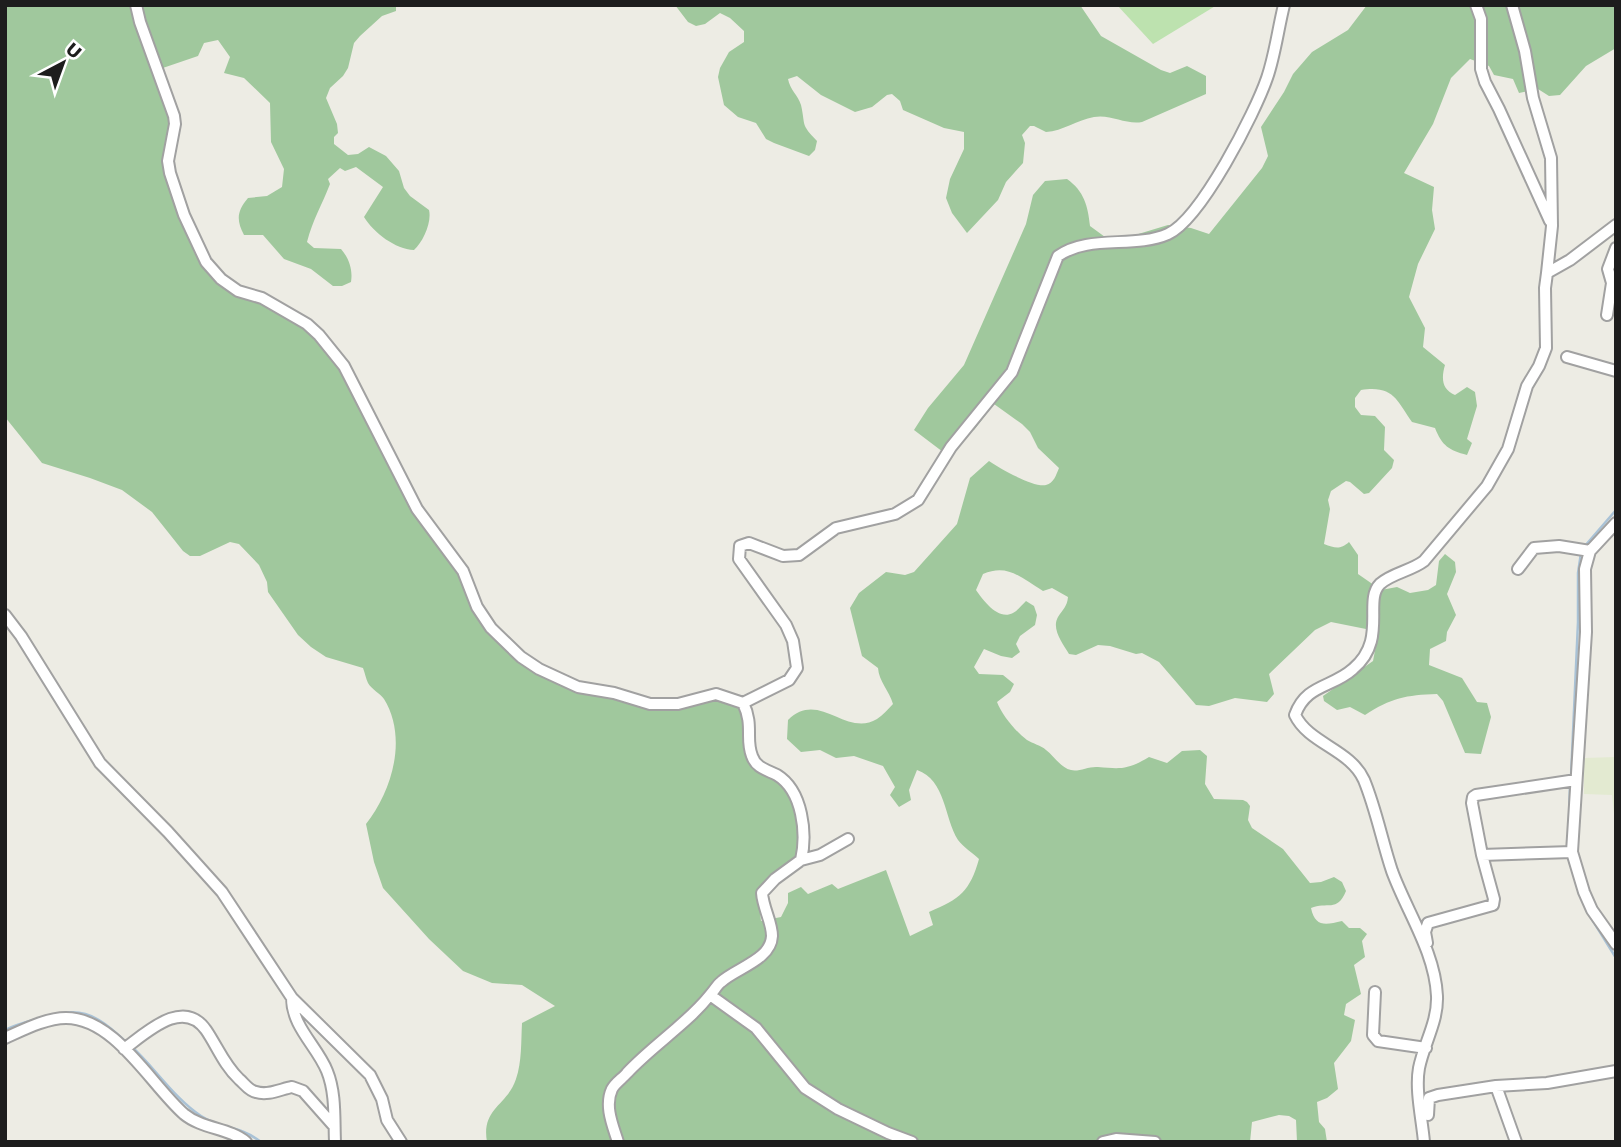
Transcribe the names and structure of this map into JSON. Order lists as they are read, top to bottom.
{
  "north": "top right"
}
